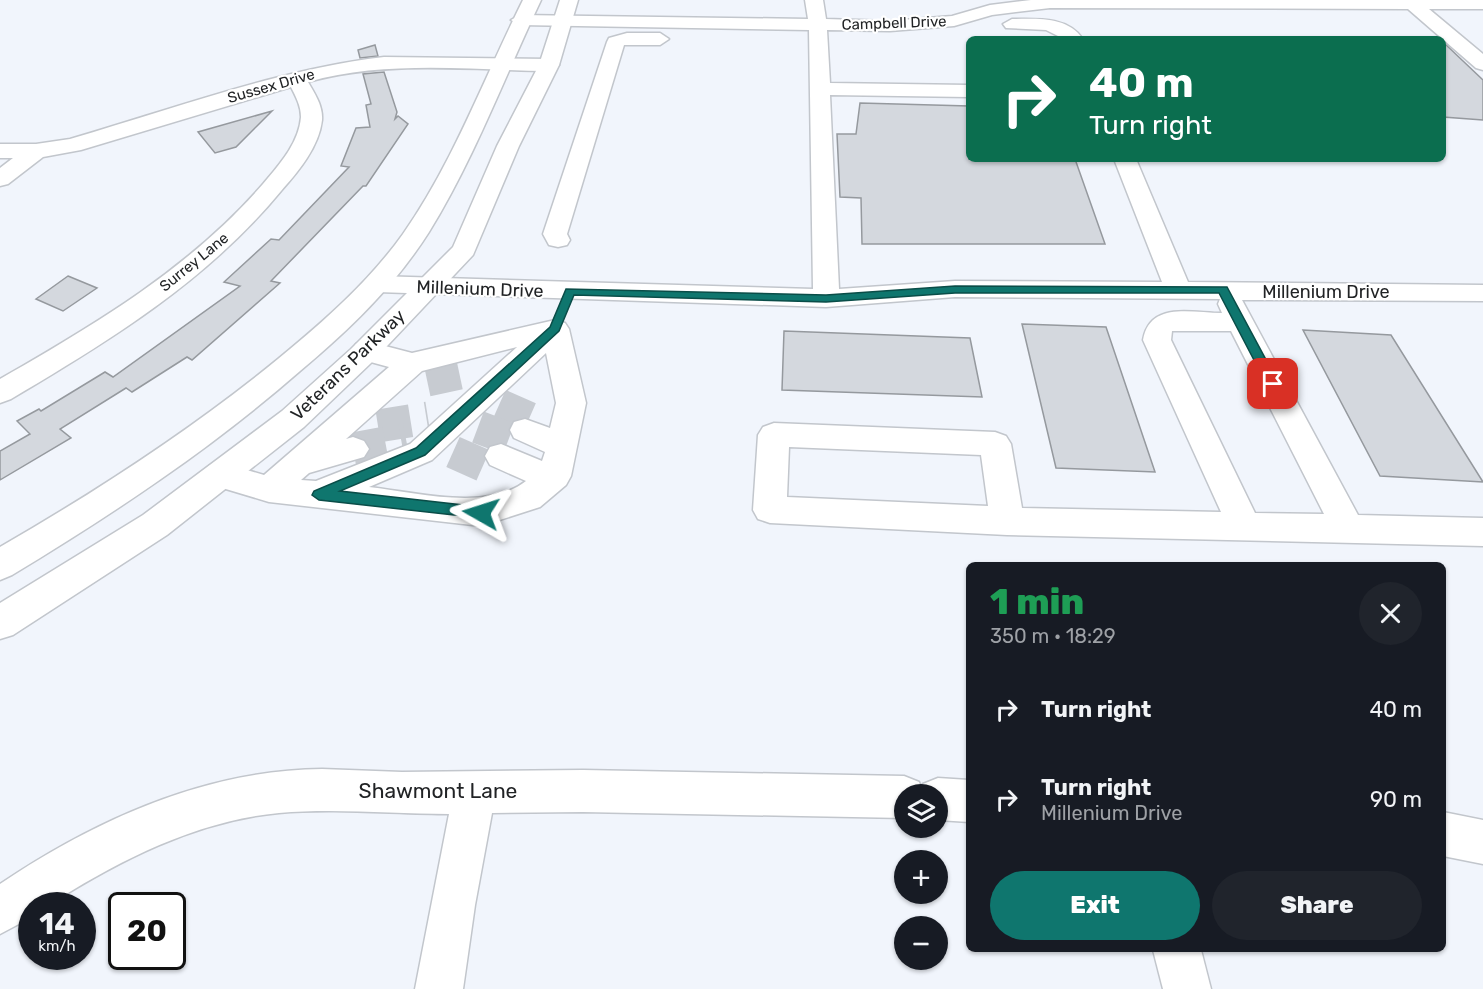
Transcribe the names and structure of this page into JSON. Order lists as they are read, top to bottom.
{
  "streets": {
    "main road": [
      "Campbell Drive",
      "Sussex Drive",
      "Surrey Lane",
      "Millenium Drive",
      "Veterans Parkway",
      "Shawmont Lane"
    ]
  },
  "crossings": [
    ["Campbell Drive", "Veterans Parkway"],
    ["Sussex Drive", "Surrey Lane"],
    ["Sussex Drive", "Veterans Parkway"],
    ["Millenium Drive", "Veterans Parkway"]
  ],
  "page": {
    "turn": ["40 m", "Turn right"],
    "heading": ["1 min", "350 m · 18:29"],
    "list": [
      {
        "name": "Turn right",
        "value": "40 m"
      },
      {
        "name": "Turn right",
        "note": "Millenium Drive",
        "value": "90 m"
      }
    ],
    "map_buttons": ["+", "−"],
    "buttons": ["Exit", "Share"],
    "speed": "14 km/h",
    "limit": "20"
  }
}
